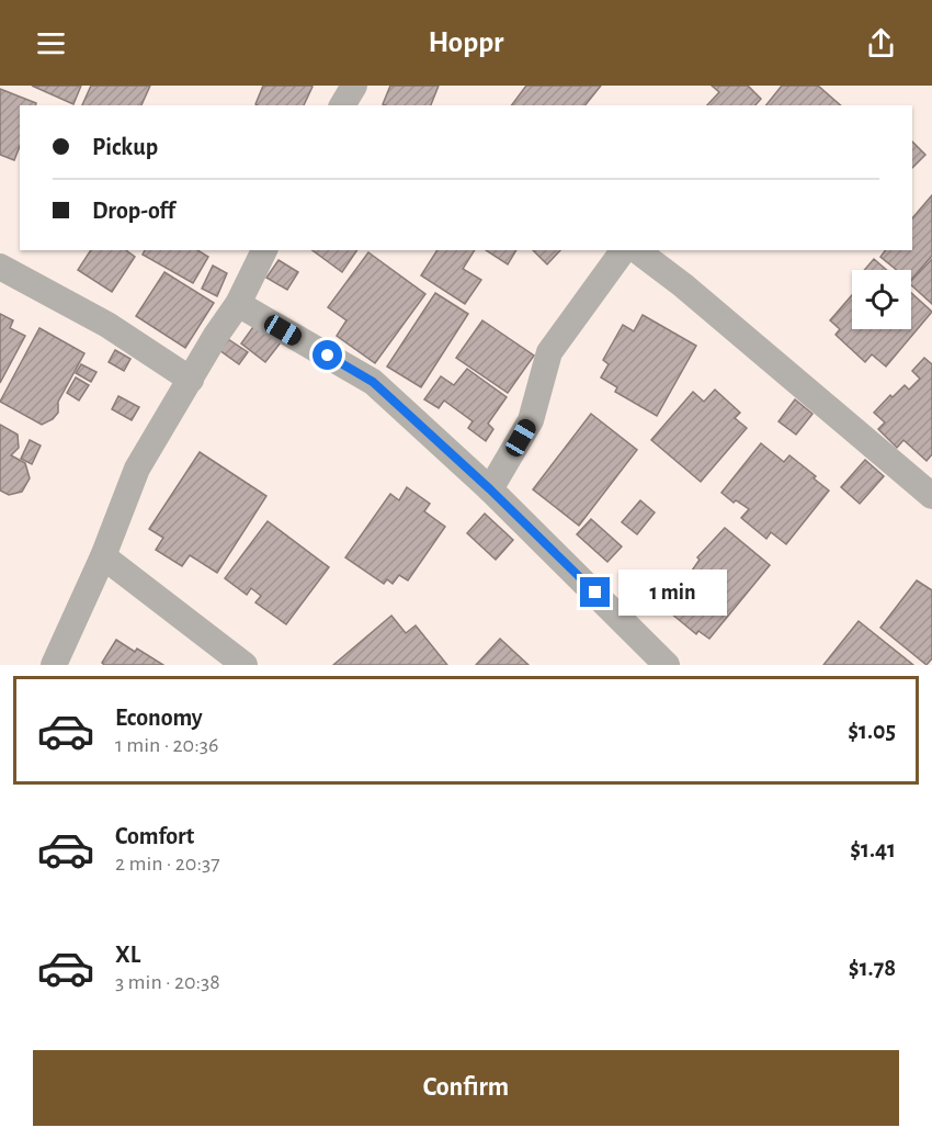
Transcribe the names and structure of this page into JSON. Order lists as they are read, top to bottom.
{
  "page": {
    "header": "Hoppr",
    "banner": ["Pickup", "Drop-off"],
    "bubble": "1 min",
    "list": [
      {
        "name": "Economy",
        "note": "1 min · 20:36",
        "value": "$1.05"
      },
      {
        "name": "Comfort",
        "note": "2 min · 20:37",
        "value": "$1.41"
      },
      {
        "name": "XL",
        "note": "3 min · 20:38",
        "value": "$1.78"
      }
    ],
    "buttons": "Confirm"
  }
}
